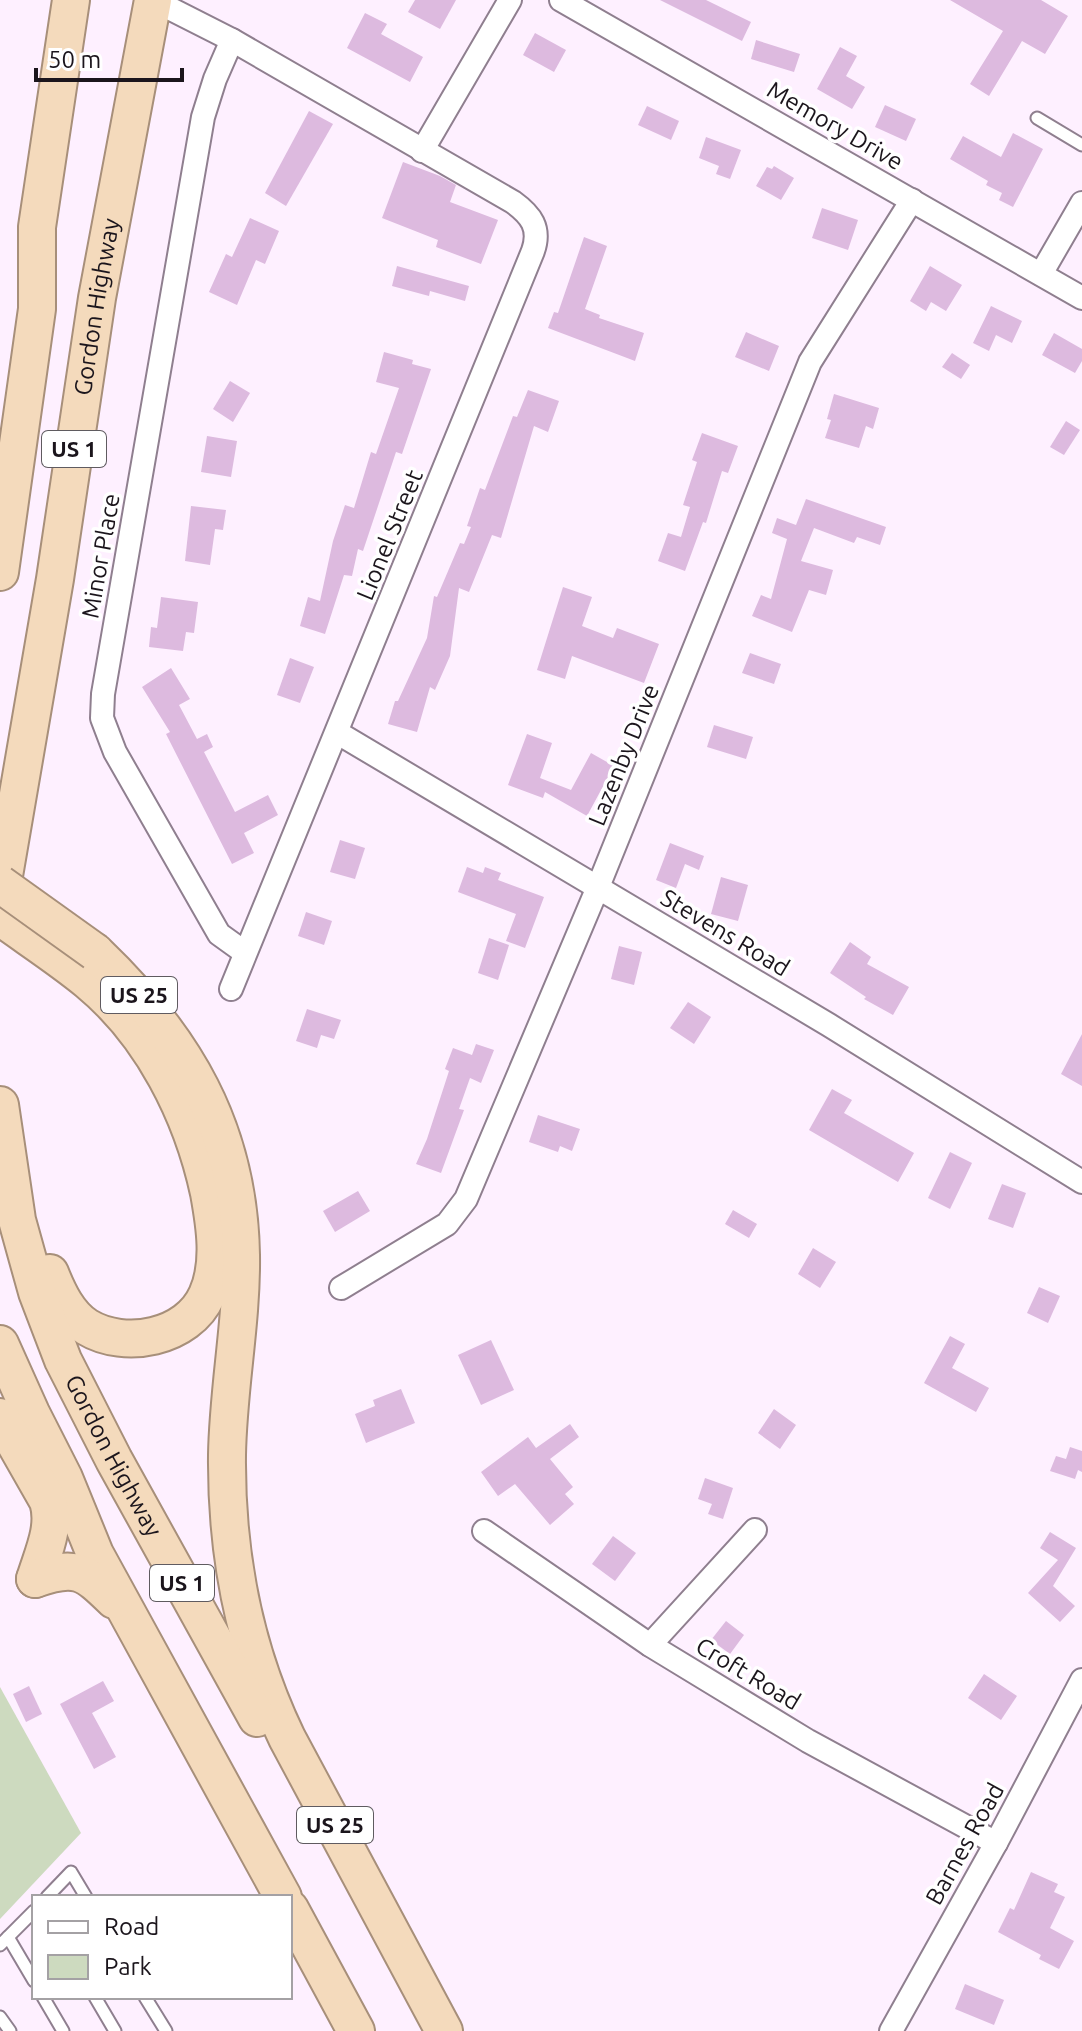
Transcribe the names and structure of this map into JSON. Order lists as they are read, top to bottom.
{
  "streets": {
    "highway": ["Gordon Highway", "US 1", "US 25"],
    "street": [
      "Memory Drive",
      "Lionel Street",
      "Minor Place",
      "Lazenby Drive",
      "Stevens Road",
      "Croft Road",
      "Barnes Road"
    ]
  },
  "crossings": [
    ["Memory Drive", "Lazenby Drive"],
    ["Gordon Highway", "Lionel Street"],
    ["Lionel Street", "Minor Place"],
    ["Lionel Street", "Stevens Road"],
    ["Lazenby Drive", "Stevens Road"],
    ["Croft Road", "Barnes Road"]
  ],
  "legend": ["Road", "Park"],
  "scale_bar": "50 m"
}
